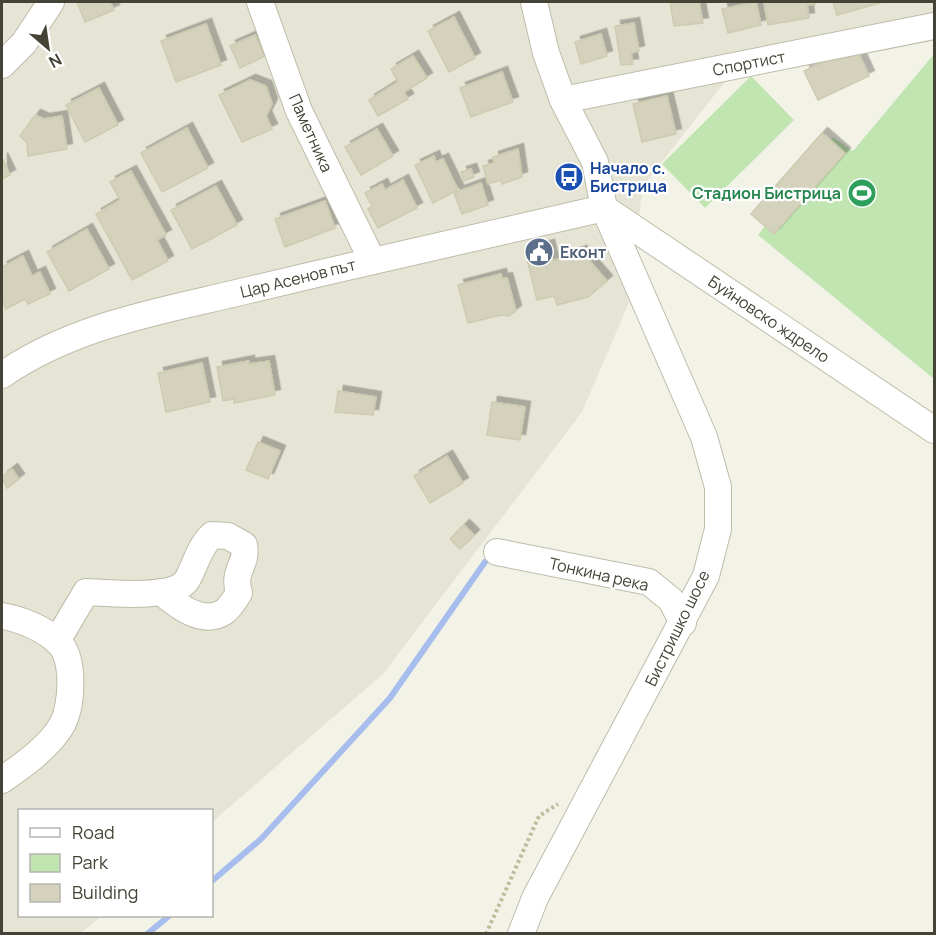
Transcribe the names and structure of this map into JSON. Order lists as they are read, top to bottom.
{
  "streets": {
    "street": [
      "Спортист",
      "Паметника",
      "Цар Асенов път",
      "Буйновско ждрело",
      "Тонкина река",
      "Бистришко шосе"
    ]
  },
  "crossings": [
    ["Спортист", "Бистришко шосе"],
    ["Паметника", "Цар Асенов път"],
    ["Цар Асенов път", "Буйновско ждрело"],
    ["Цар Асенов път", "Бистришко шосе"],
    ["Буйновско ждрело", "Бистришко шосе"],
    ["Тонкина река", "Бистришко шосе"]
  ],
  "places": {
    "bus stop": ["Начало с. Бистрица"],
    "sports": ["Стадион Бистрица"],
    "public building": ["Еконт"]
  },
  "legend": ["Road", "Park", "Building"],
  "north": "bottom right"
}
